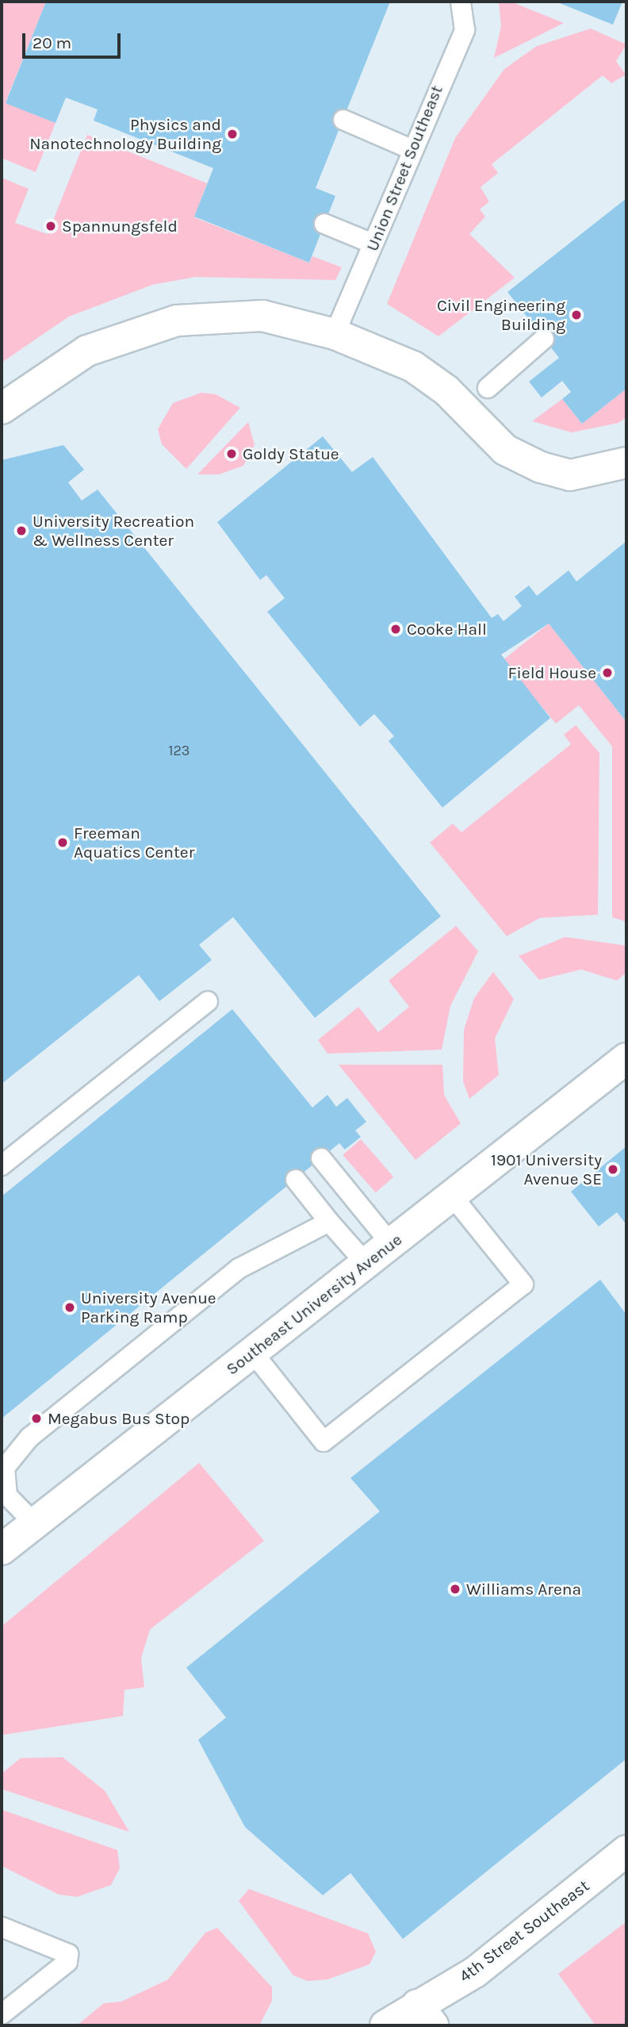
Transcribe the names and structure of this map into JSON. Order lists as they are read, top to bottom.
{
  "streets": {
    "main road": ["Southeast University Avenue", "4th Street Southeast"],
    "lane": ["Union Street Southeast"]
  },
  "places": [
    "Physics and Nanotechnology Building",
    "Spannungsfeld",
    "Civil Engineering Building",
    "Goldy Statue",
    "University Recreation & Wellness Center",
    "Cooke Hall",
    "Field House",
    "Freeman Aquatics Center",
    "1901 University Avenue SE",
    "University Avenue Parking Ramp",
    "Megabus Bus Stop",
    "Williams Arena"
  ],
  "house_numbers": ["123"],
  "scale_bar": "20 m"
}
